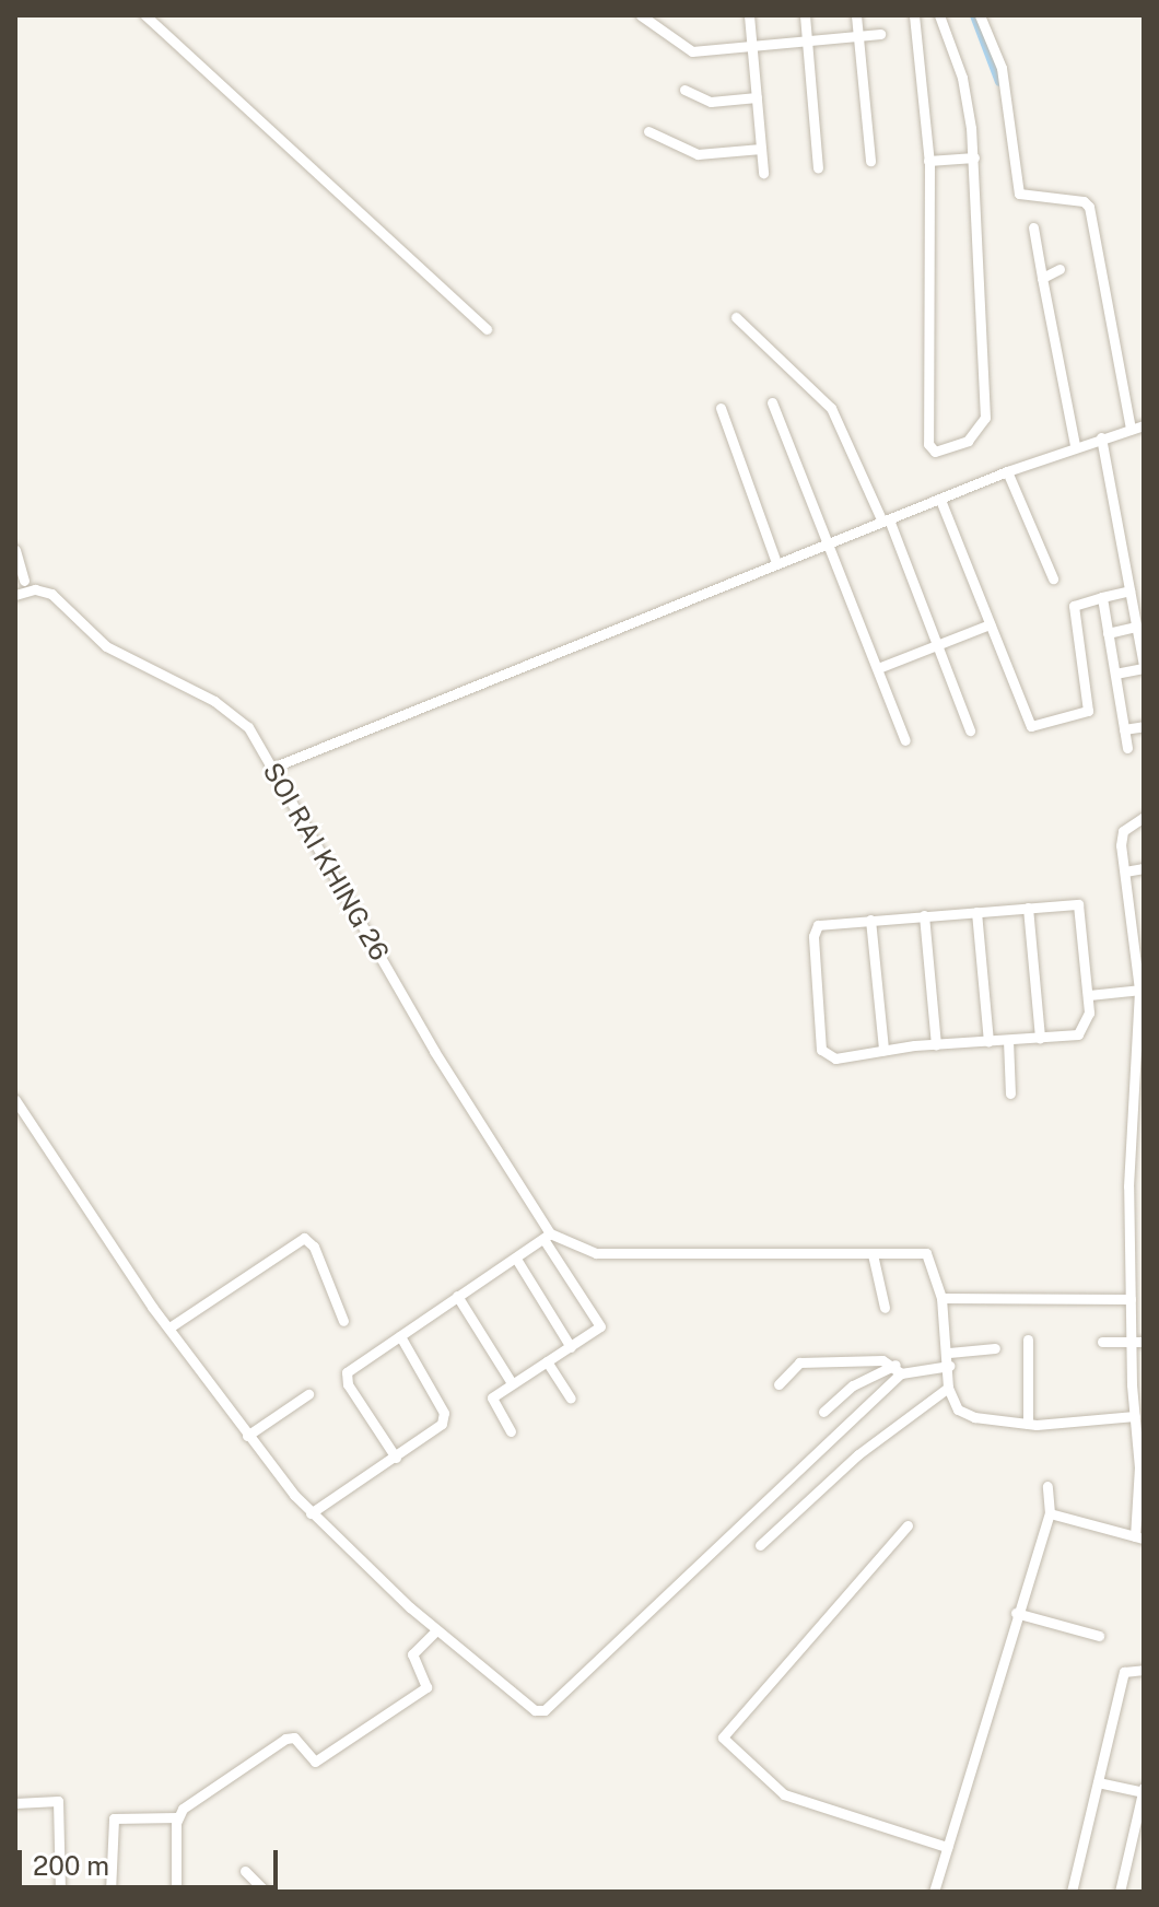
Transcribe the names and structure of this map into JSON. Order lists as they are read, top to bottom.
{
  "streets": {
    "street": ["SOI RAI KHING 26"]
  },
  "scale_bar": "200 m"
}
